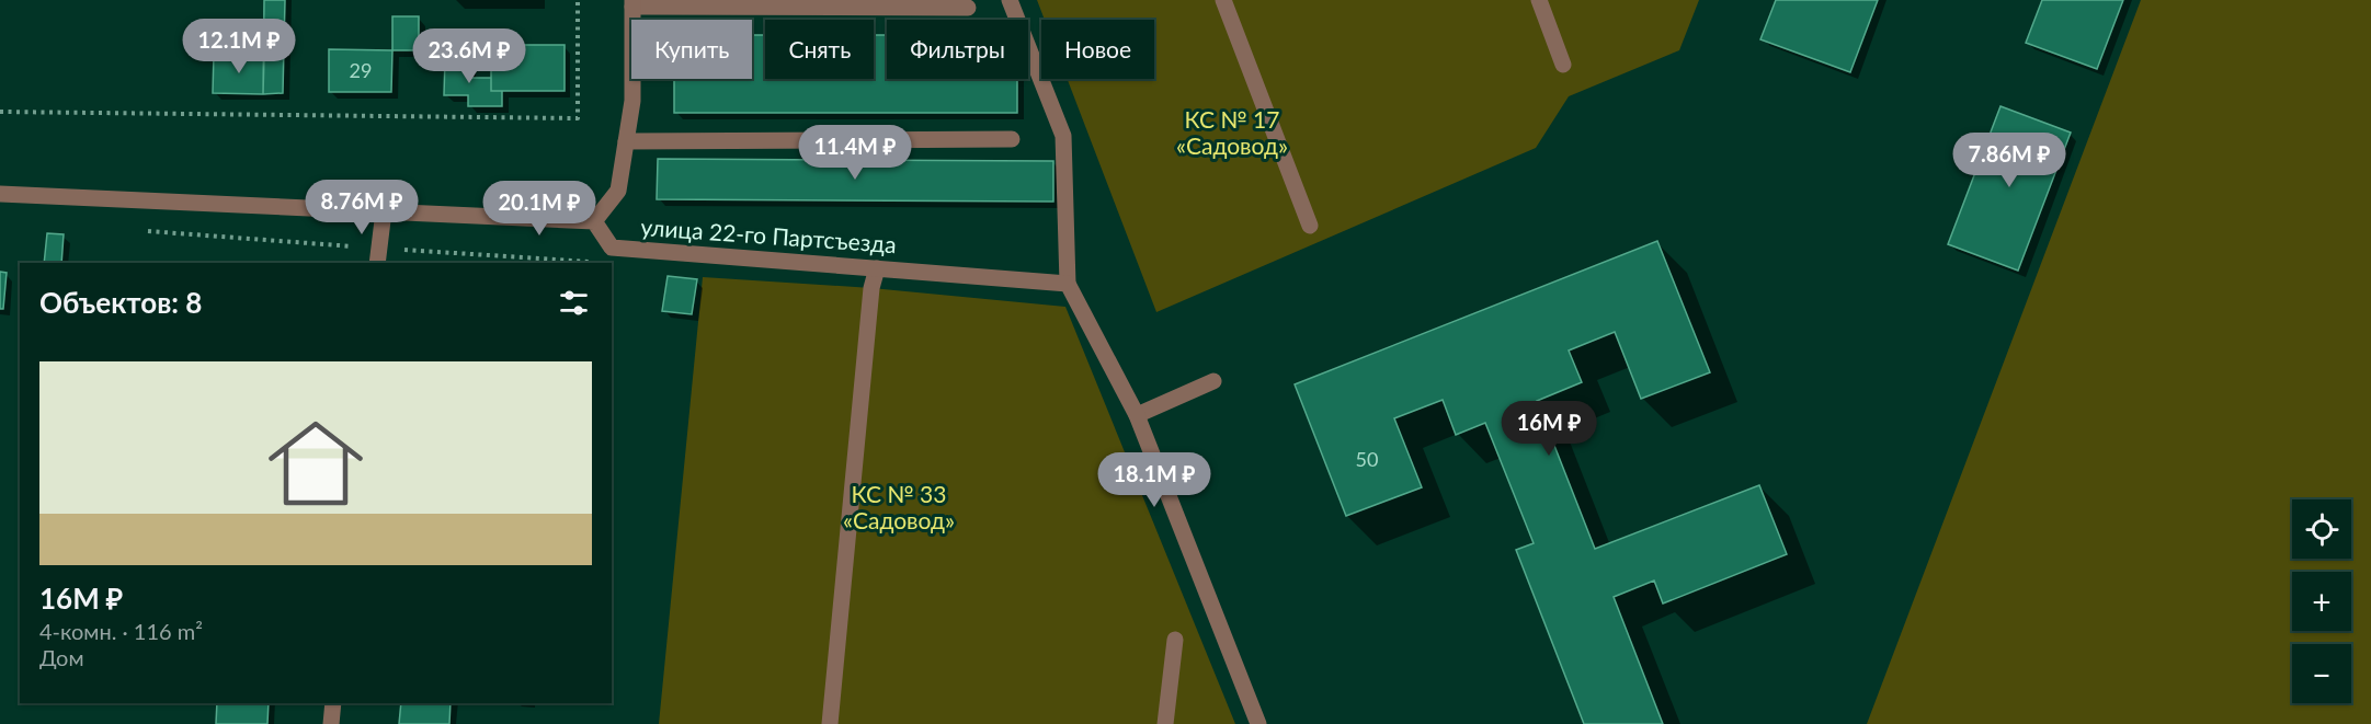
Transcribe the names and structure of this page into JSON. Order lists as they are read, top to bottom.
{
  "streets": {
    "street": ["улица 22-го Партсъезда"]
  },
  "parks": ["КС № 17 «Садовод»", "КС № 33 «Садовод»"],
  "house_numbers": ["29", "50"],
  "page": {
    "price": [
      "12.1M ₽",
      "23.6M ₽",
      "11.4M ₽",
      "7.86M ₽",
      "8.76M ₽",
      "20.1M ₽",
      "16M ₽",
      "18.1M ₽"
    ],
    "chip": [
      "Купить",
      "Снять",
      "Фильтры",
      "Новое"
    ],
    "heading": "Объектов: 8",
    "list": [
      {
        "name": "16M ₽",
        "note": "4-комн. · 116 m² · Дом"
      }
    ],
    "map_buttons": ["+", "−"]
  }
}
